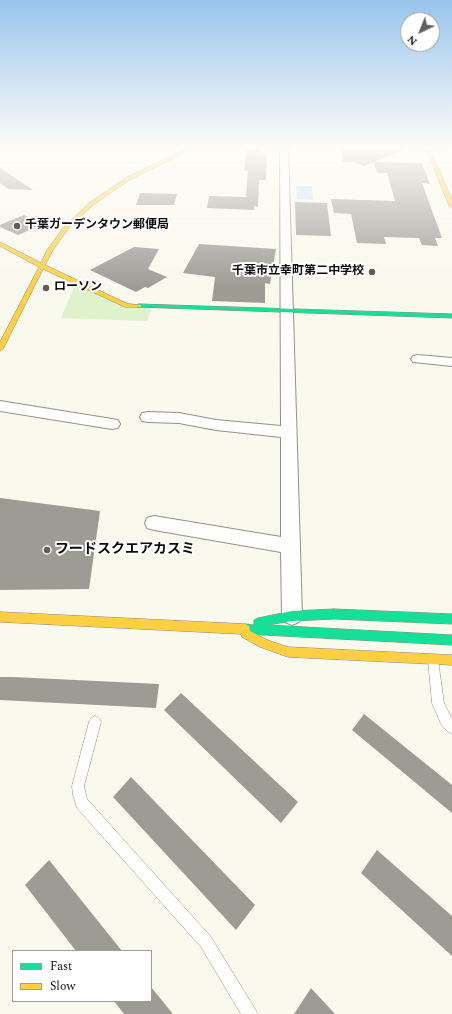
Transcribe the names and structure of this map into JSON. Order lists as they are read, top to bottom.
{
  "places": [
    "千葉ガーデンタウン郵便局",
    "千葉市立幸町第二中学校",
    "ローソン",
    "フードスクエアカスミ"
  ],
  "legend": ["Fast", "Slow"],
  "north": "bottom left"
}
